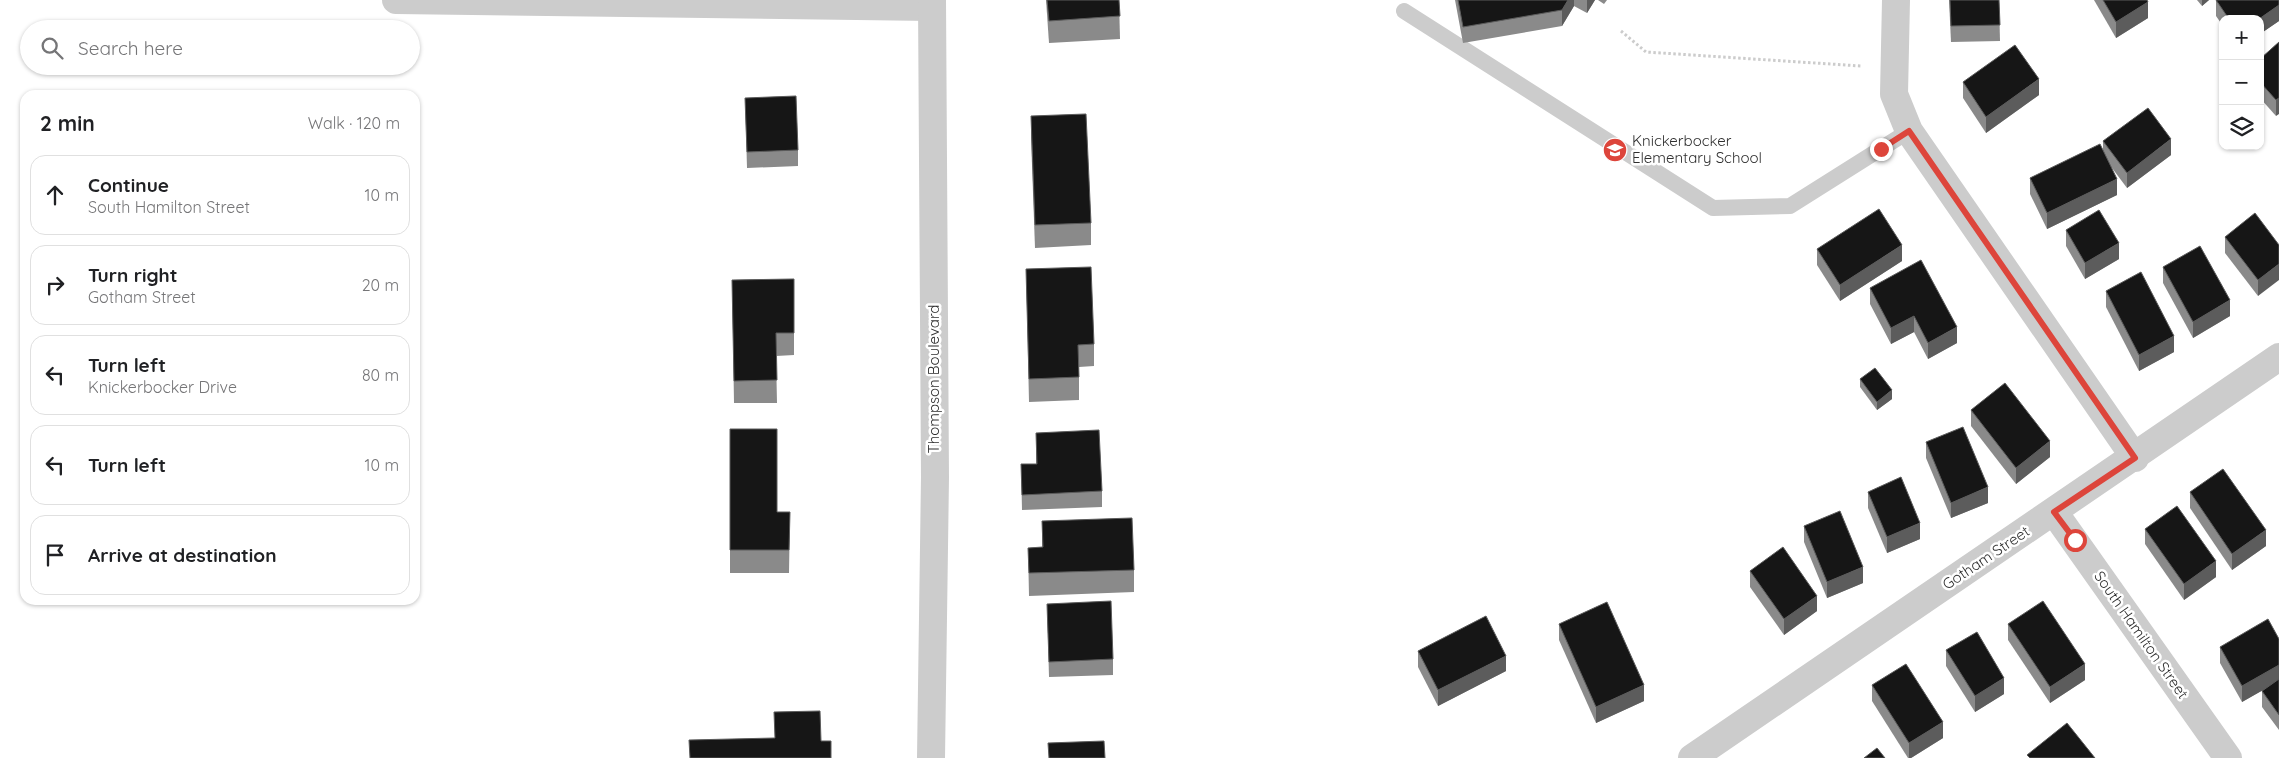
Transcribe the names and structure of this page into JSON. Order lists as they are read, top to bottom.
{
  "streets": {
    "street": ["Thompson Boulevard", "Gotham Street", "South Hamilton Street"]
  },
  "crossings": [
    ["Gotham Street", "South Hamilton Street"]
  ],
  "places": {
    "school or university": ["Knickerbocker Elementary School"]
  },
  "page": {
    "map_buttons": ["+", "−"],
    "search": "Search here",
    "heading": ["2 min", "Walk · 120 m"],
    "list": [
      ["Continue", "South Hamilton Street", "10 m"],
      ["Turn right", "Gotham Street", "20 m"],
      ["Turn left", "Knickerbocker Drive", "80 m"],
      ["Turn left", "10 m"],
      "Arrive at destination"
    ]
  }
}
